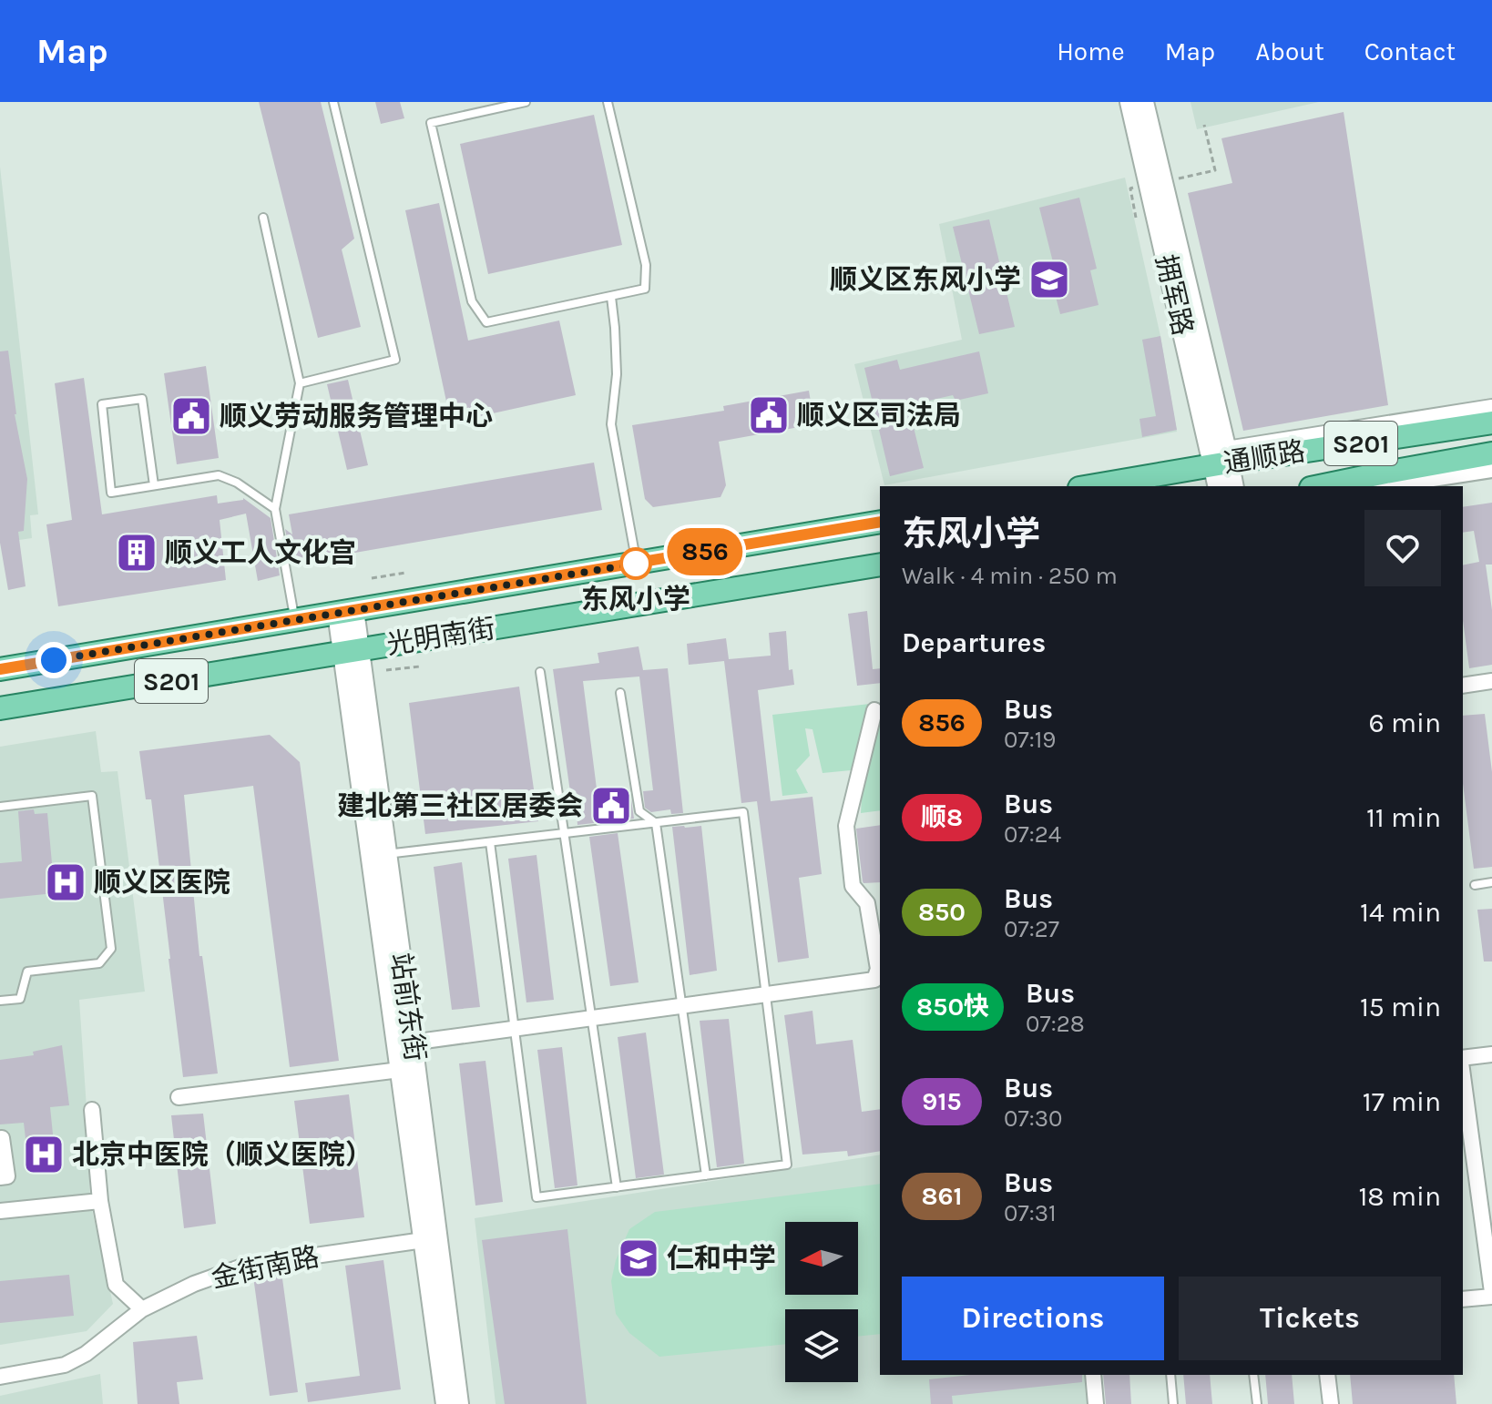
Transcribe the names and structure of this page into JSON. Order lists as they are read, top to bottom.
{
  "streets": {
    "main road": ["S201", "通顺路", "光明南街"],
    "street": ["拥军路", "站前东街", "金街南路"]
  },
  "crossings": [
    ["拥军路", "通顺路"],
    ["S201", "站前东街"],
    ["光明南街", "站前东街"],
    ["站前东街", "金街南路"]
  ],
  "places": {
    "school or university": ["顺义区东风小学", "仁和中学"],
    "public building": ["顺义区司法局", "顺义劳动服务管理中心", "建北第三社区居委会"],
    "building": ["顺义工人文化宫"],
    "other": ["东风小学"],
    "hospital": ["顺义区医院", "北京中医院（顺义医院）"]
  },
  "lines": ["bus line 856"],
  "north": "left",
  "page": {
    "header": "Map",
    "nav": [
      "Home",
      "Map",
      "About",
      "Contact"
    ],
    "on_map": "856",
    "heading": [
      ["东风小学", "Walk · 4 min · 250 m"],
      "Departures"
    ],
    "list": [
      {
        "mark": "856",
        "name": "Bus",
        "note": "07:19",
        "value": "6 min"
      },
      {
        "mark": "顺8",
        "name": "Bus",
        "note": "07:24",
        "value": "11 min"
      },
      {
        "mark": "850",
        "name": "Bus",
        "note": "07:27",
        "value": "14 min"
      },
      {
        "mark": "850快",
        "name": "Bus",
        "note": "07:28",
        "value": "15 min"
      },
      {
        "mark": "915",
        "name": "Bus",
        "note": "07:30",
        "value": "17 min"
      },
      {
        "mark": "861",
        "name": "Bus",
        "note": "07:31",
        "value": "18 min"
      }
    ],
    "buttons": ["Directions", "Tickets"]
  }
}
